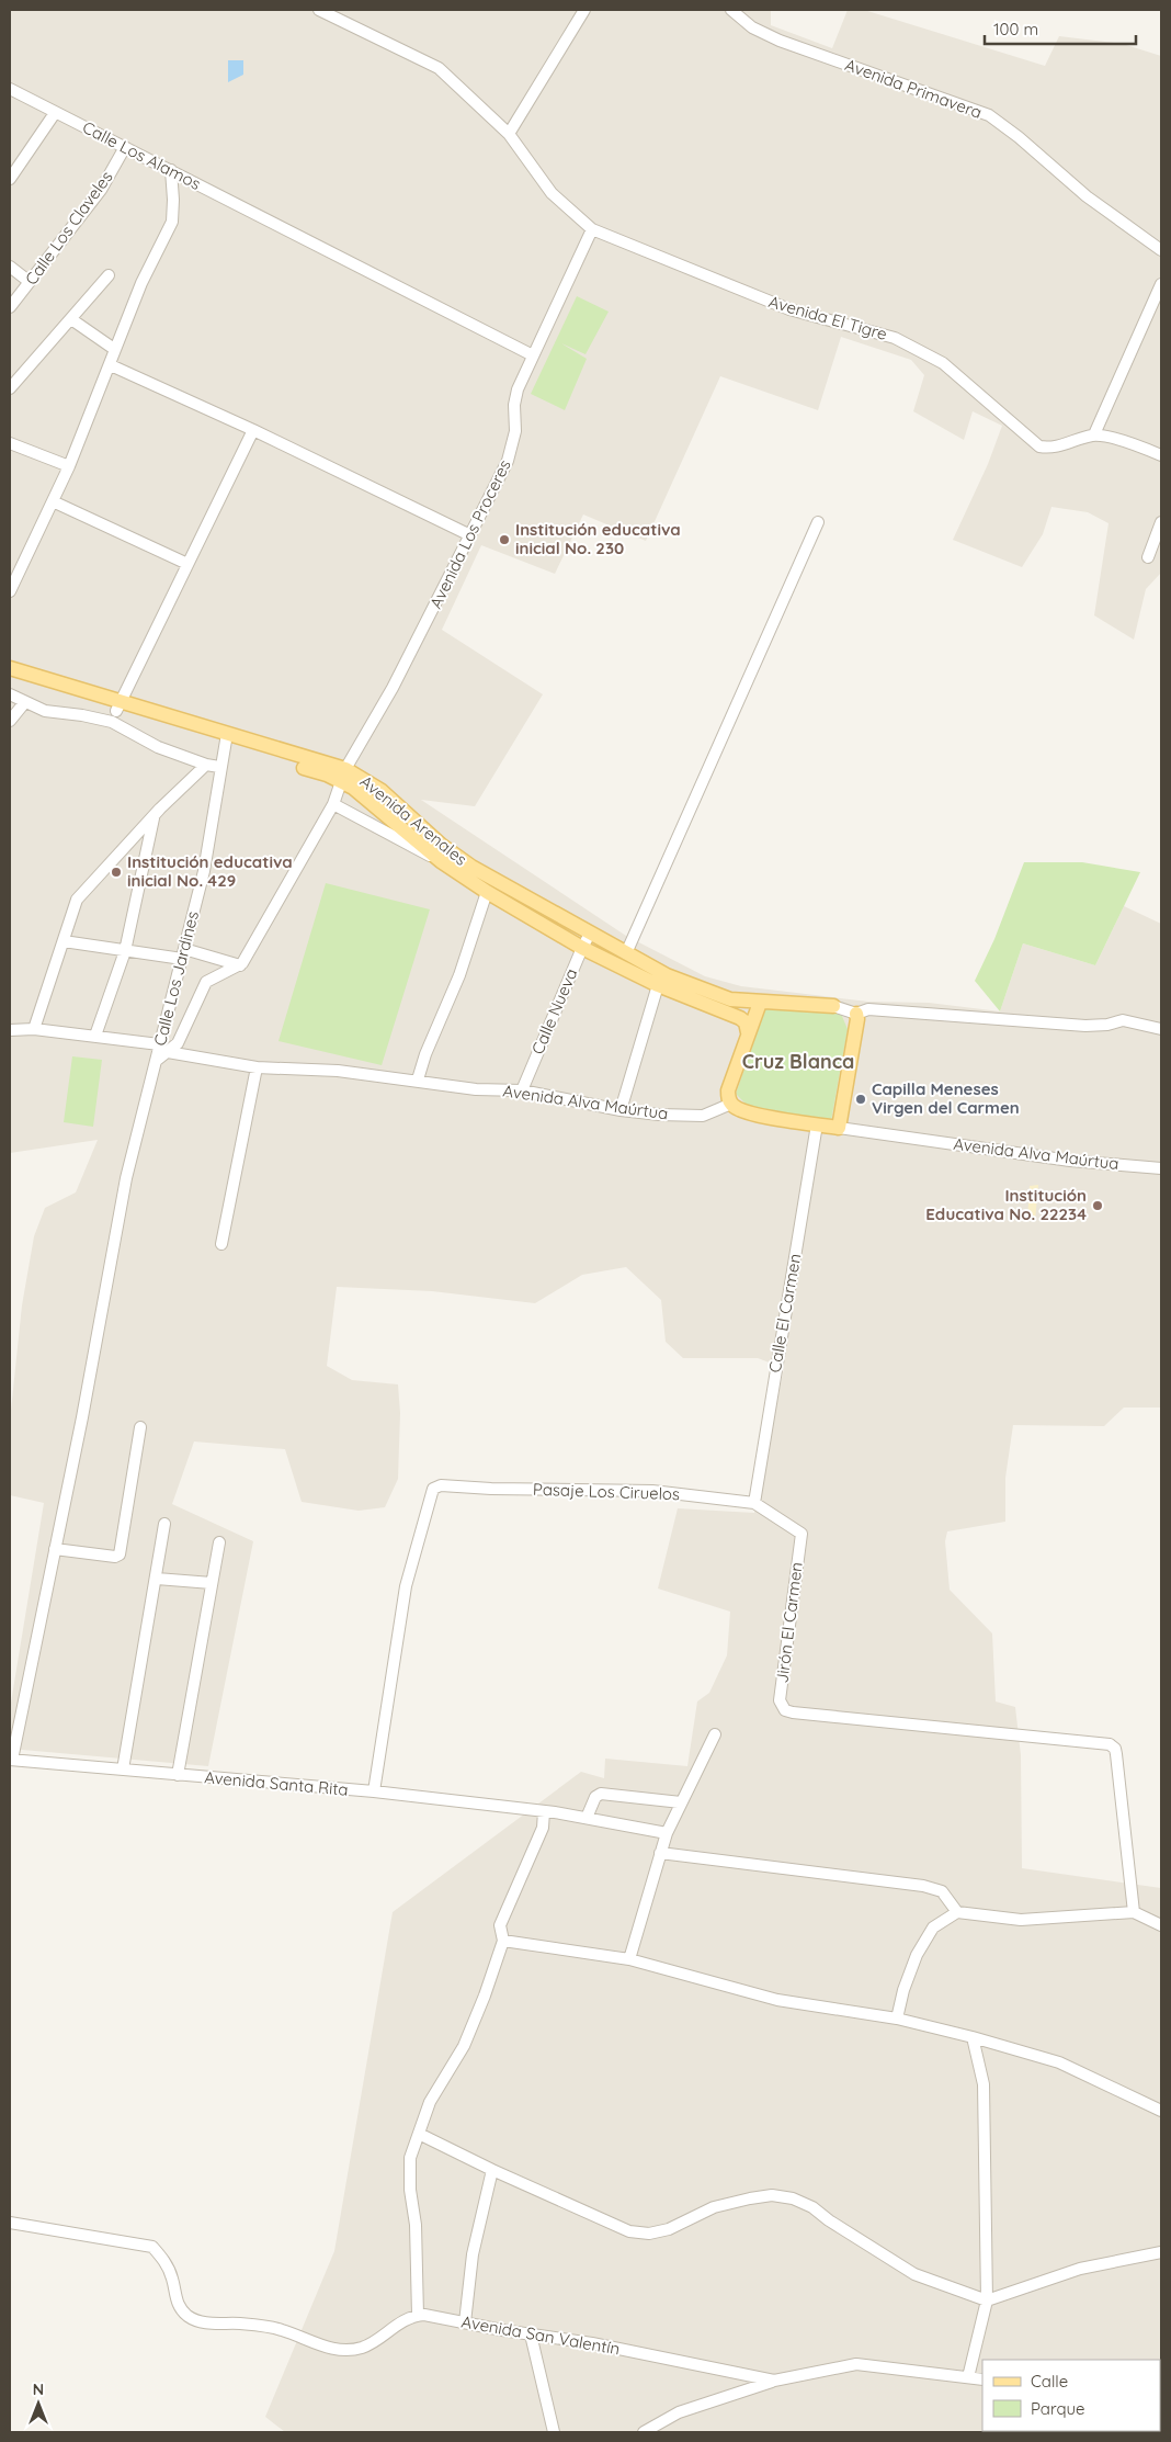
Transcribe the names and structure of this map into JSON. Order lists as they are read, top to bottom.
{
  "streets": {
    "main road": ["Avenida Arenales", "Avenida Alva Maúrtua"],
    "street": [
      "Avenida Primavera",
      "Calle Los Alamos",
      "Calle Los Claveles",
      "Avenida El Tigre",
      "Avenida Los Proceres",
      "Calle Los Jardines",
      "Calle Nueva",
      "Calle El Carmen",
      "Pasaje Los Ciruelos",
      "Jirón El Carmen",
      "Avenida Santa Rita",
      "Avenida San Valentín"
    ]
  },
  "crossings": [
    ["Calle Los Alamos", "Calle Los Claveles"],
    ["Calle Los Alamos", "Avenida Los Proceres"],
    ["Avenida El Tigre", "Avenida Los Proceres"],
    ["Avenida Los Proceres", "Avenida Arenales"],
    ["Avenida Arenales", "Calle Los Jardines"],
    ["Avenida Arenales", "Calle Nueva"],
    ["Calle Los Jardines", "Avenida Alva Maúrtua"],
    ["Calle Los Jardines", "Avenida Santa Rita"],
    ["Calle Nueva", "Avenida Alva Maúrtua"],
    ["Avenida Alva Maúrtua", "Calle El Carmen"],
    ["Calle El Carmen", "Pasaje Los Ciruelos"],
    ["Pasaje Los Ciruelos", "Jirón El Carmen"],
    ["Pasaje Los Ciruelos", "Avenida Santa Rita"]
  ],
  "districts": ["Cruz Blanca"],
  "places": [
    "Institución educativa inicial No. 230",
    "Institución educativa inicial No. 429",
    "Capilla Meneses Virgen del Carmen",
    "Institución Educativa No. 22234"
  ],
  "legend": ["Calle", "Parque"],
  "scale_bar": "100 m",
  "north": "top"
}
